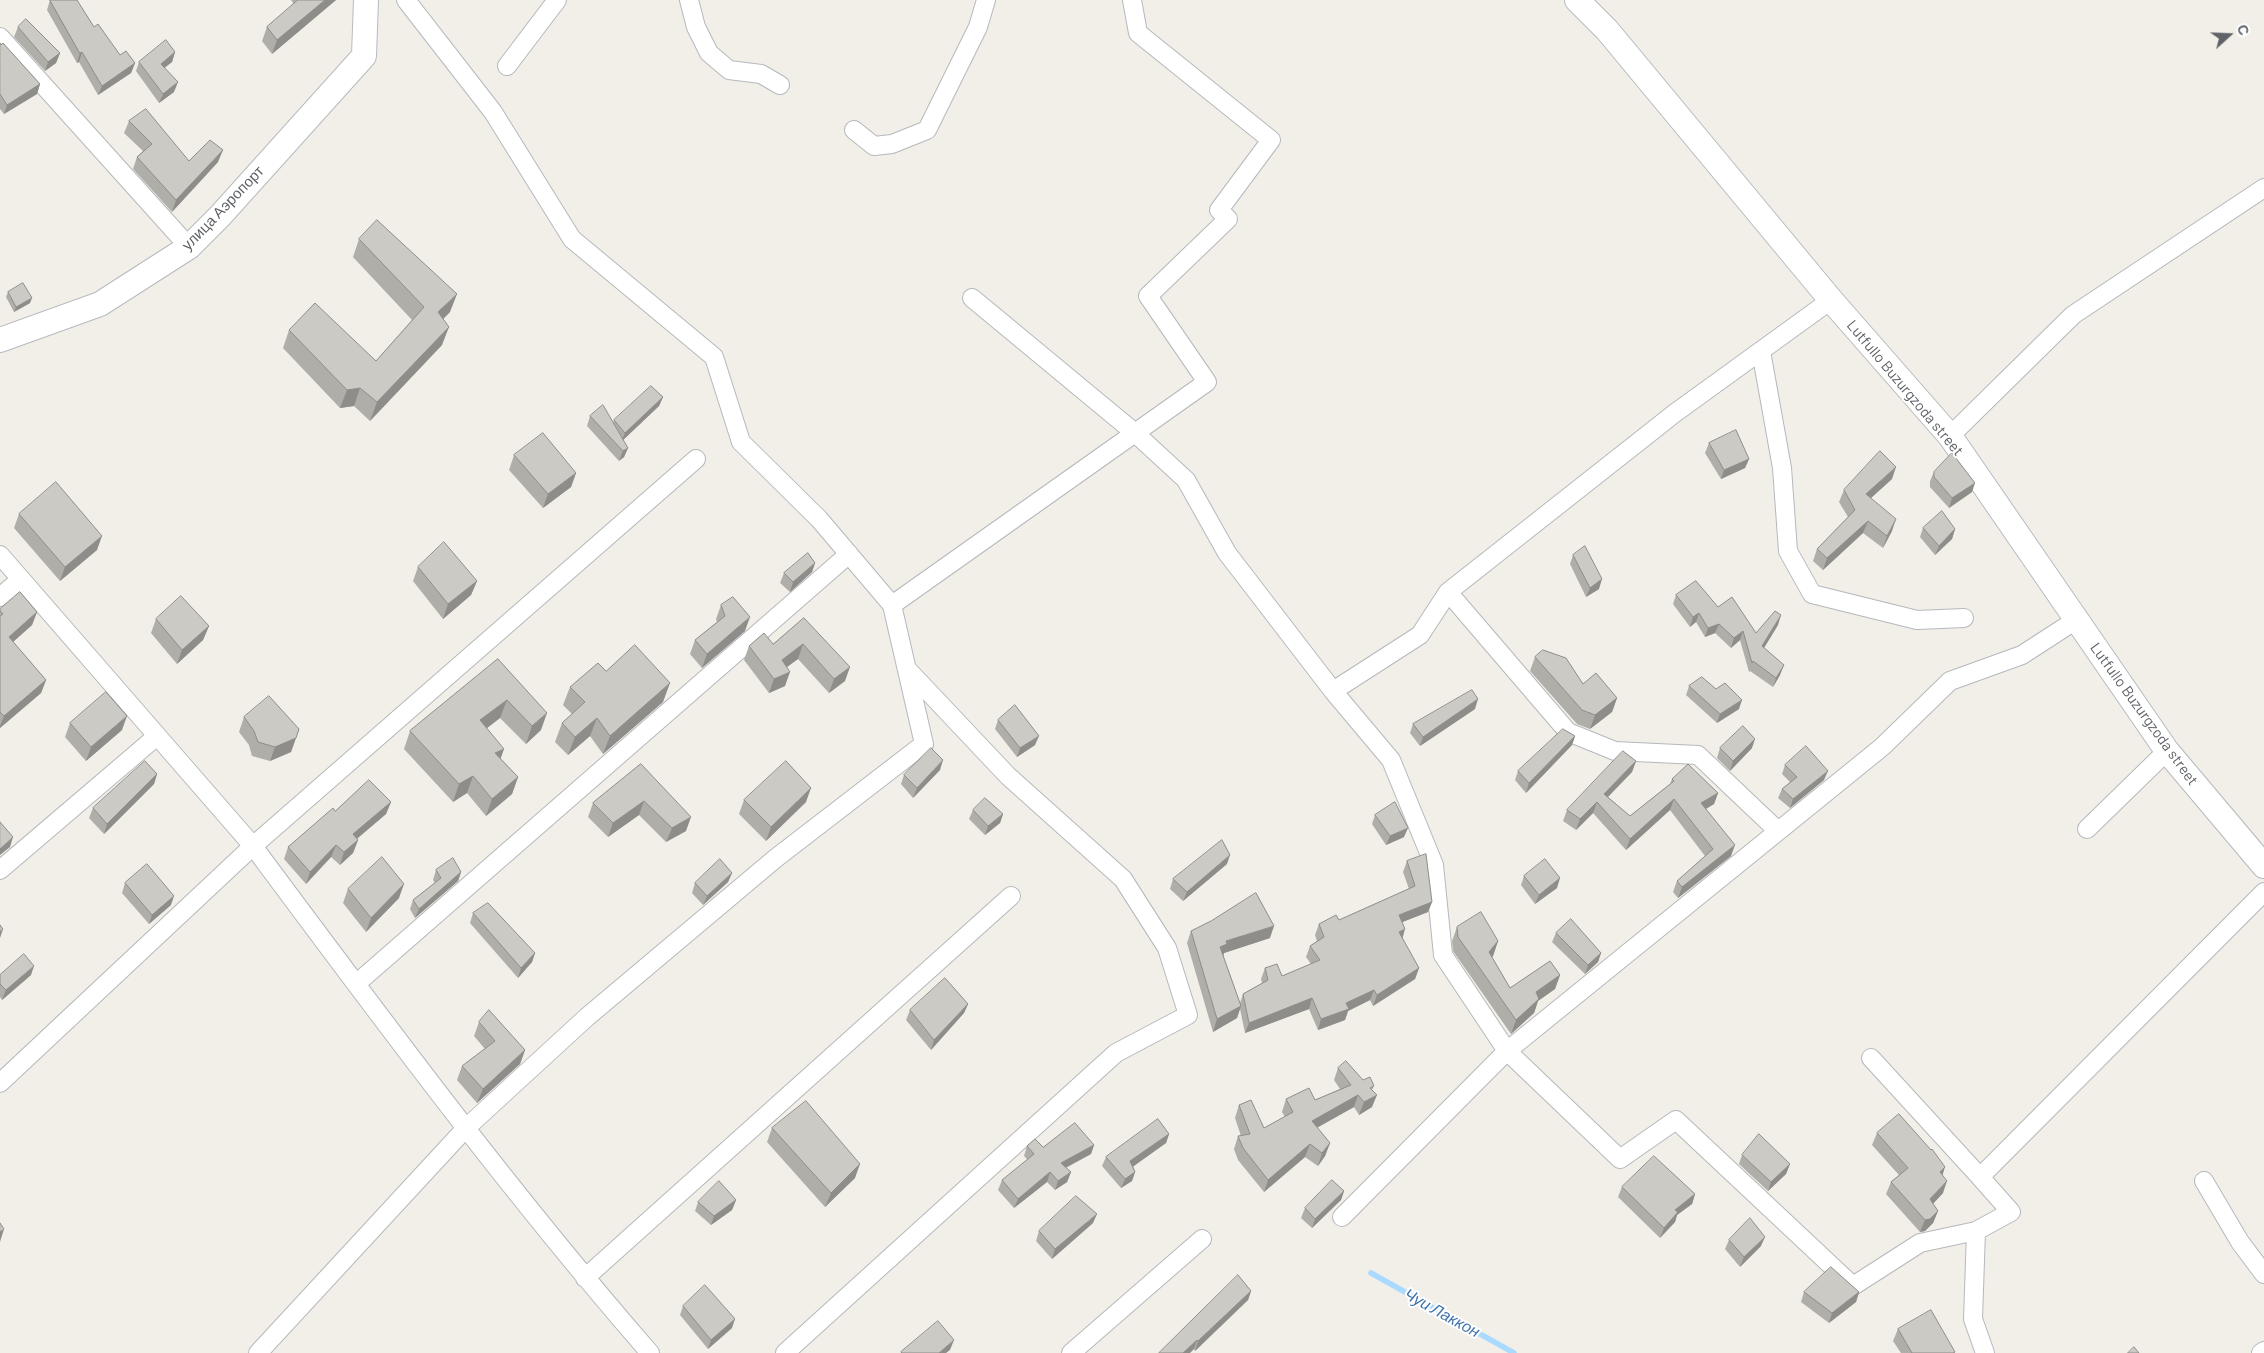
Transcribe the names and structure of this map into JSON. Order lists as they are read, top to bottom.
{
  "streets": {
    "main road": ["улица Аэропорт", "Lutfullo Buzurgzoda street"]
  },
  "water": ["Чуи Лаккон"],
  "north": "right"
}
